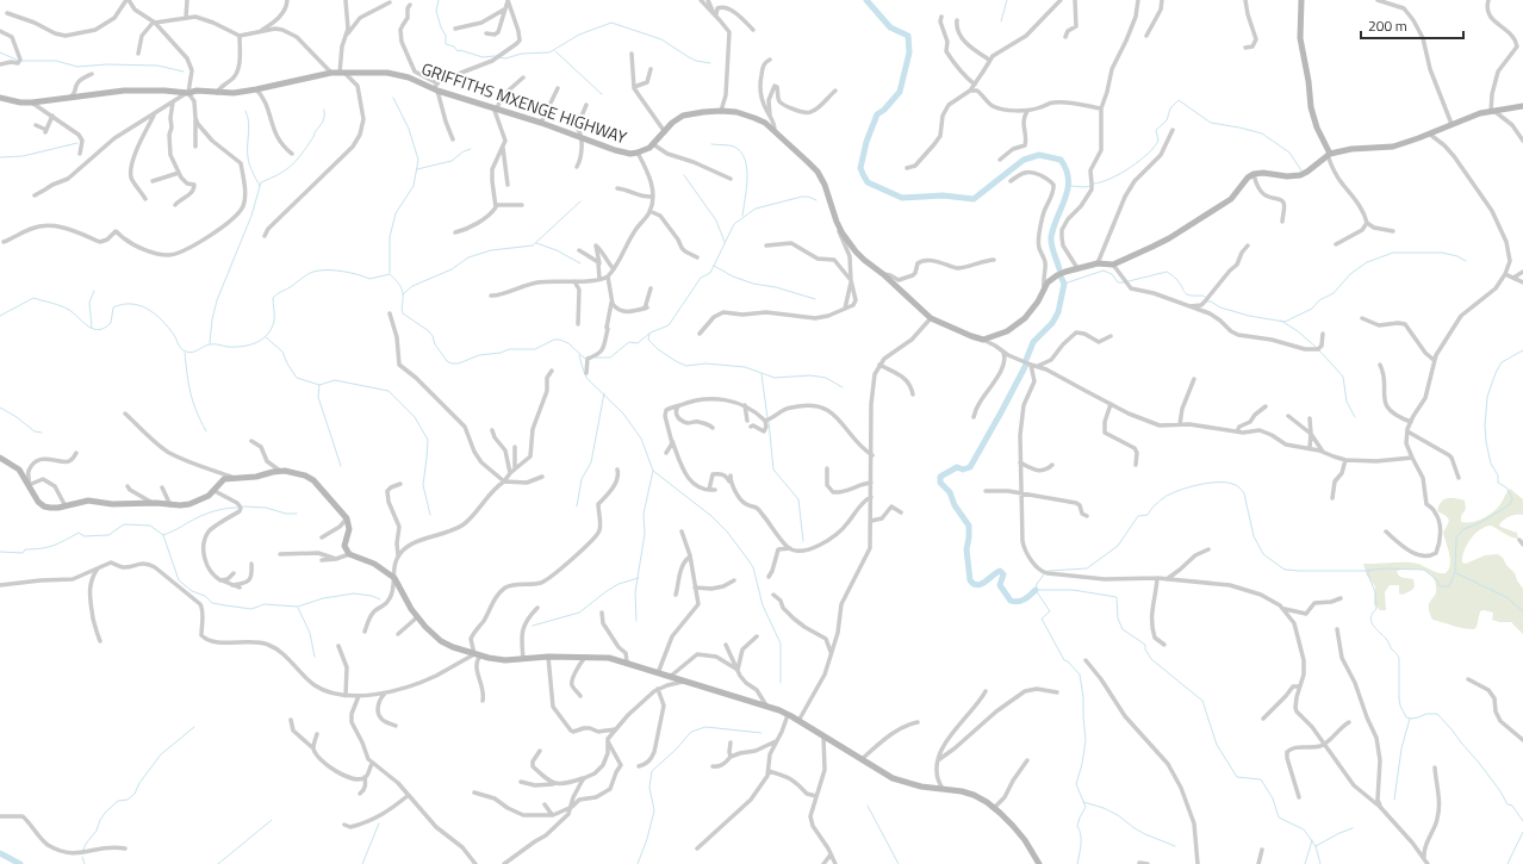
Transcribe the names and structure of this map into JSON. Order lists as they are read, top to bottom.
{
  "streets": {
    "street": ["GRIFFITHS MXENGE HIGHWAY"]
  },
  "scale_bar": "200 m"
}
